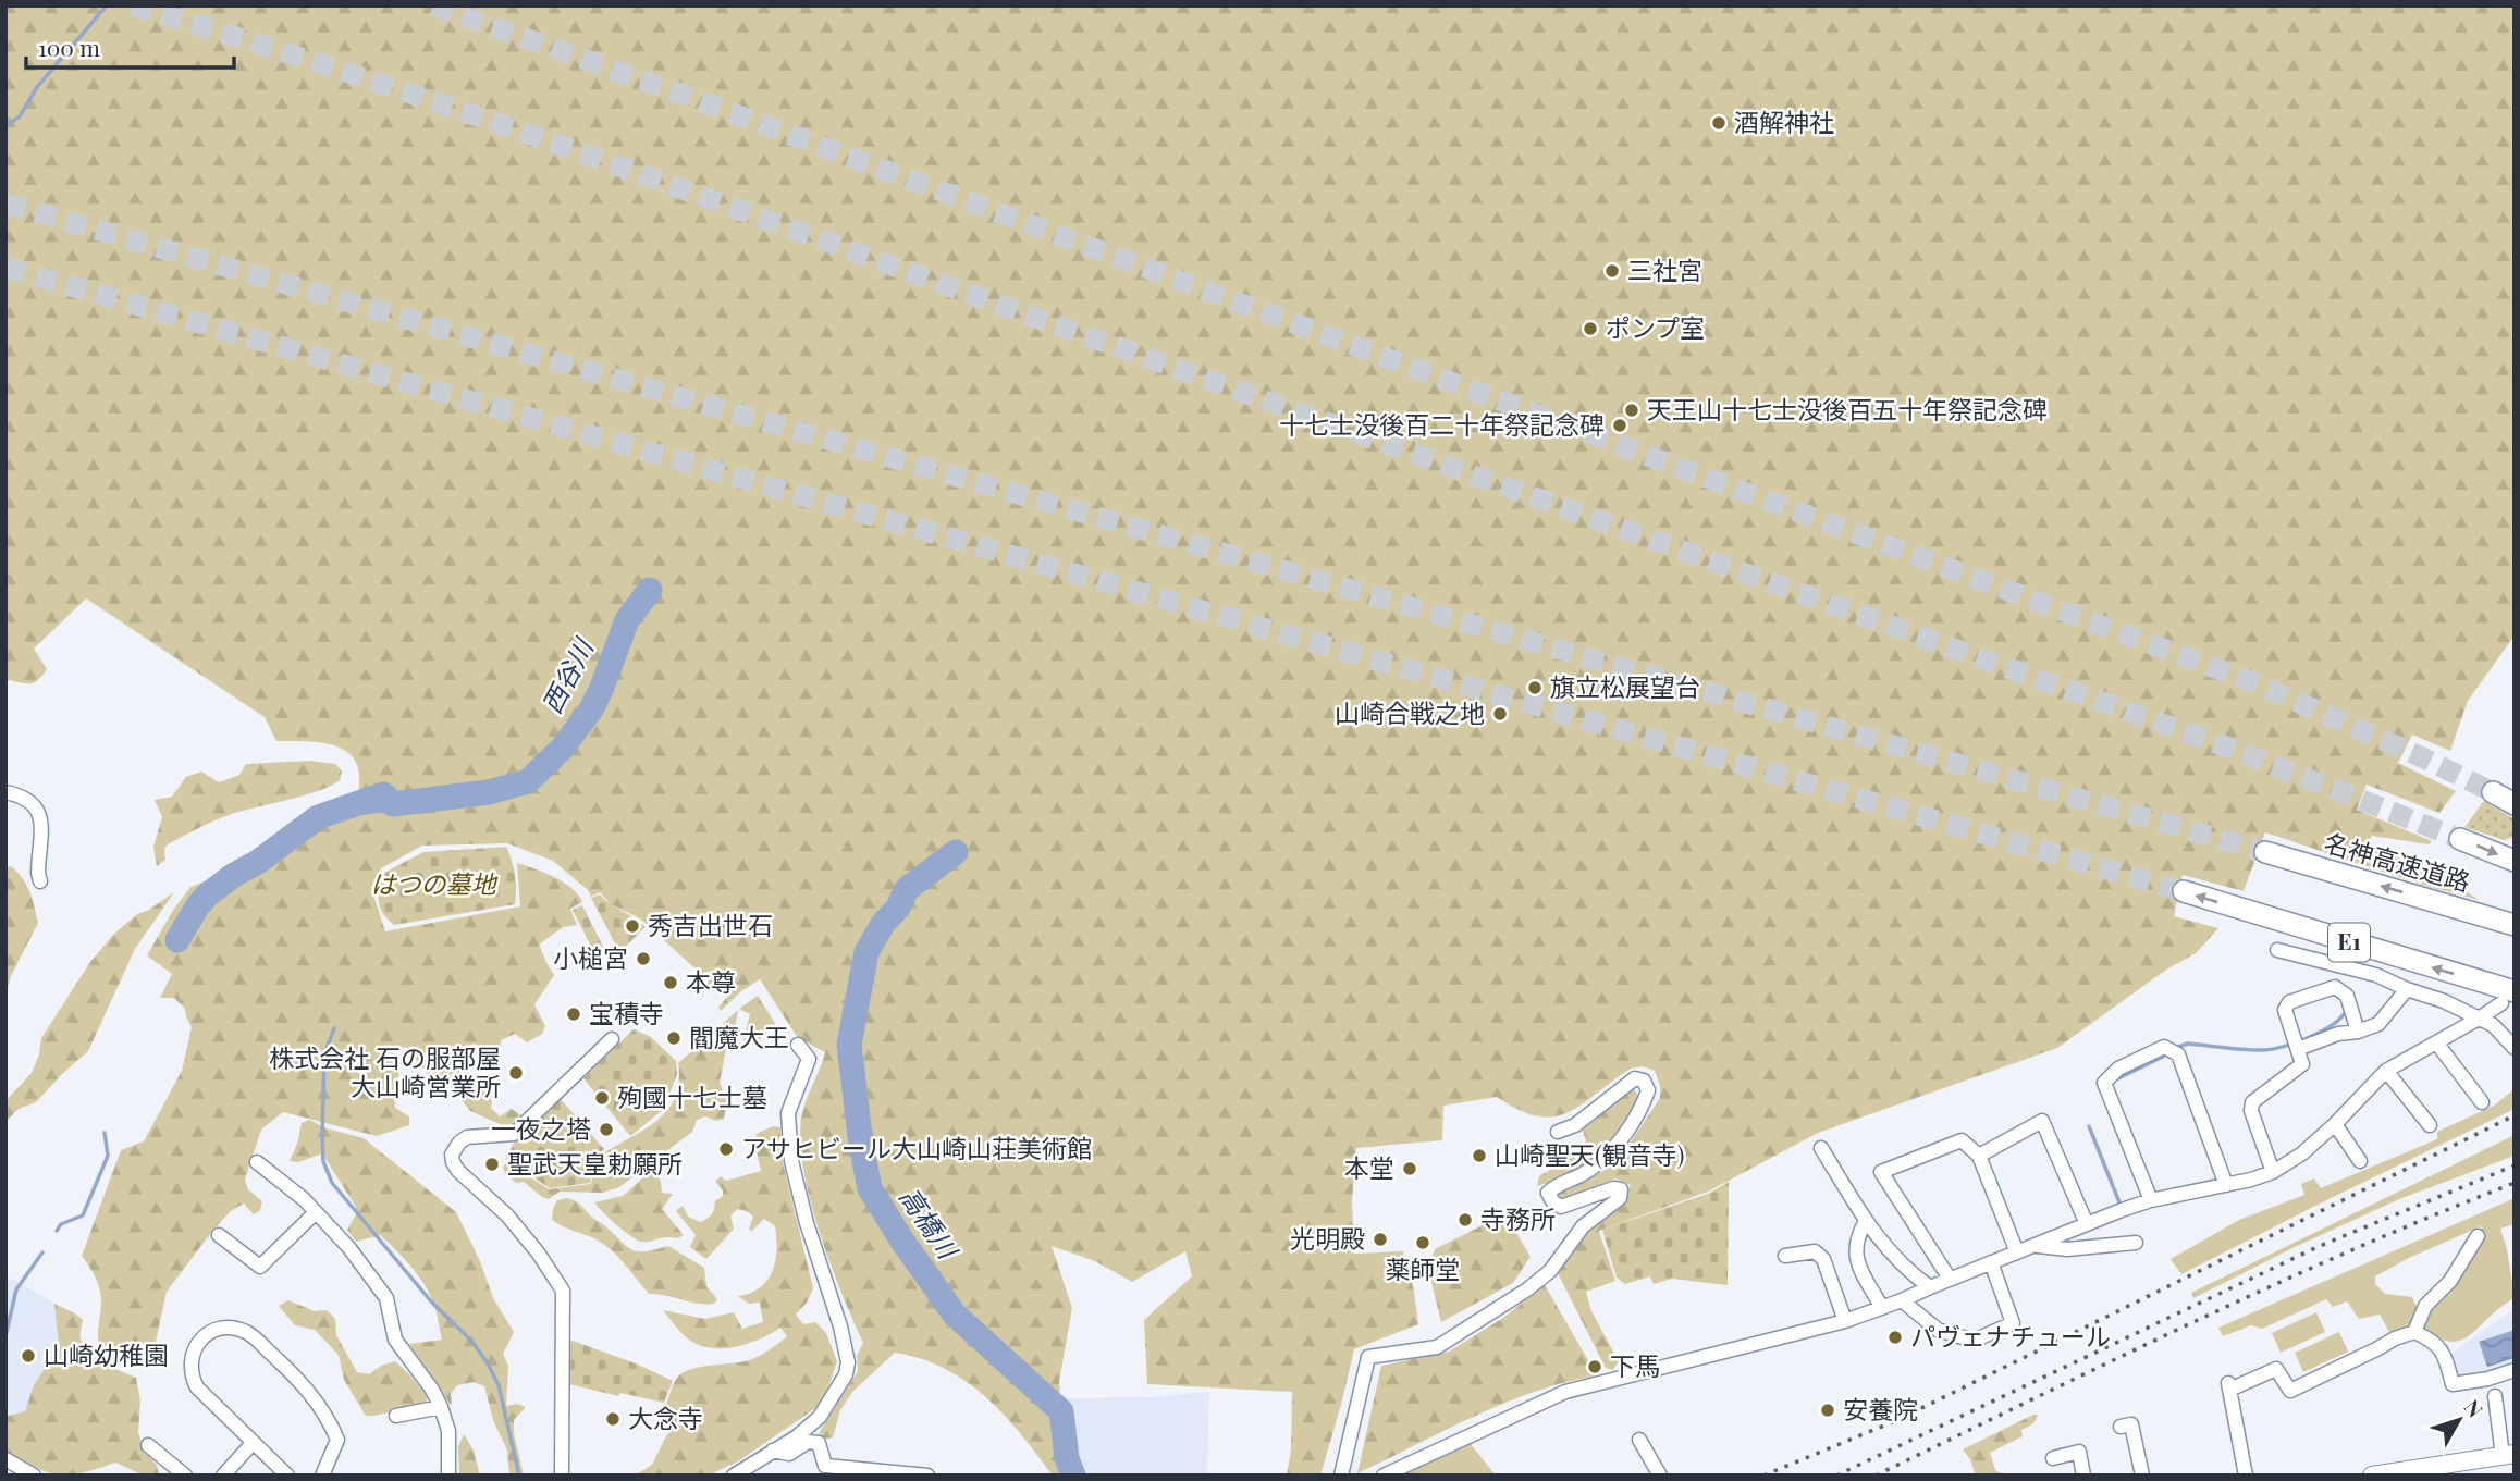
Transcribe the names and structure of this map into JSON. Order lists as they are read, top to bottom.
{
  "streets": {
    "highway": ["名神高速道路", "E1"]
  },
  "water": ["西谷川", "高橋川"],
  "parks": ["はつの墓地"],
  "places": [
    "酒解神社",
    "三社宮",
    "ポンプ室",
    "天王山十七士没後百五十年祭記念碑",
    "十七士没後百二十年祭記念碑",
    "旗立松展望台",
    "山崎合戦之地",
    "秀吉出世石",
    "小槌宮",
    "本尊",
    "宝積寺",
    "閻魔大王",
    "株式会社 石の服部屋 大山崎営業所",
    "殉國十七士墓",
    "一夜之塔",
    "アサヒビール大山崎山荘美術館",
    "山崎聖天(観音寺)",
    "聖武天皇勅願所",
    "本堂",
    "寺務所",
    "光明殿",
    "薬師堂",
    "パヴェナチュール",
    "山崎幼稚園",
    "下馬",
    "安養院",
    "大念寺"
  ],
  "scale_bar": "100 m",
  "north": "top right"
}
